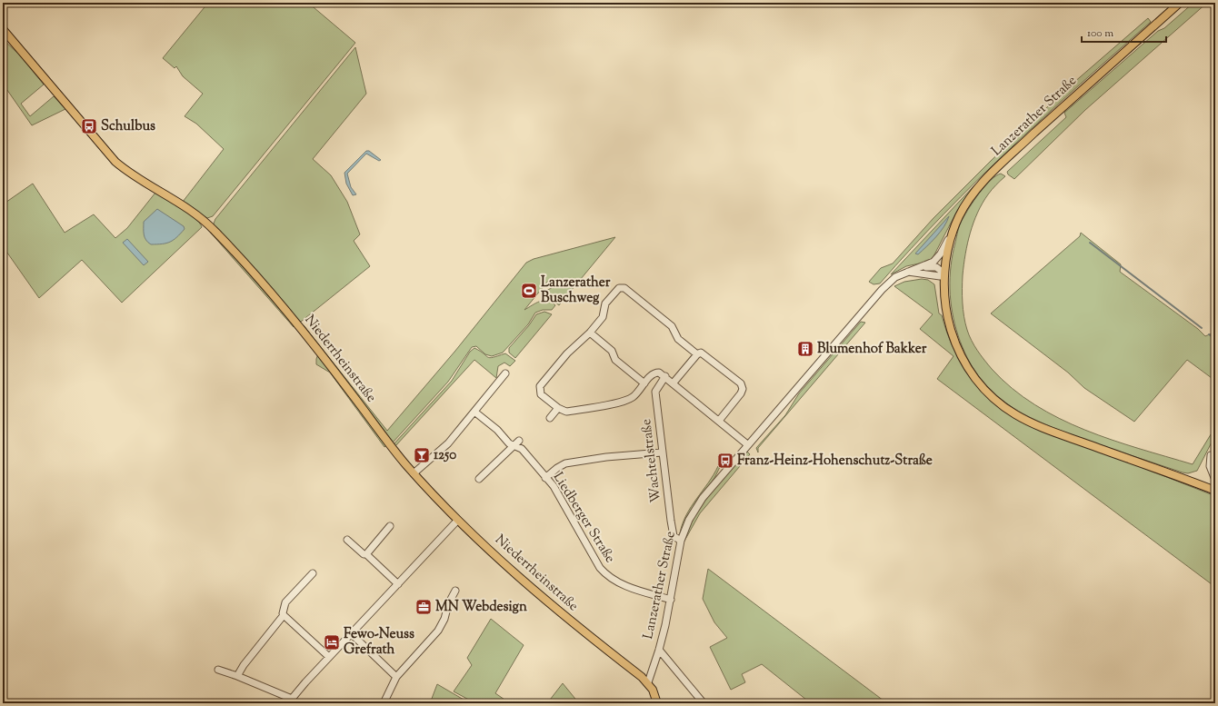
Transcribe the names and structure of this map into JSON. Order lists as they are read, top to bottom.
{
  "streets": {
    "main road": ["Lanzerather Straße", "Niederrheinstraße"],
    "street": ["Wachtelstraße", "Liedberger Straße"]
  },
  "crossings": [
    ["Lanzerather Straße", "Niederrheinstraße"],
    ["Lanzerather Straße", "Wachtelstraße"],
    ["Lanzerather Straße", "Liedberger Straße"]
  ],
  "places": {
    "bus stop": ["Schulbus", "Franz-Heinz-Hohenschutz-Straße"],
    "sports": ["Lanzerather Buschweg"],
    "building": ["Blumenhof Bakker"],
    "bar": ["1250"],
    "office": ["MN Webdesign"],
    "hotel": ["Fewo-Neuss Grefrath"]
  },
  "scale_bar": "100 m"
}
